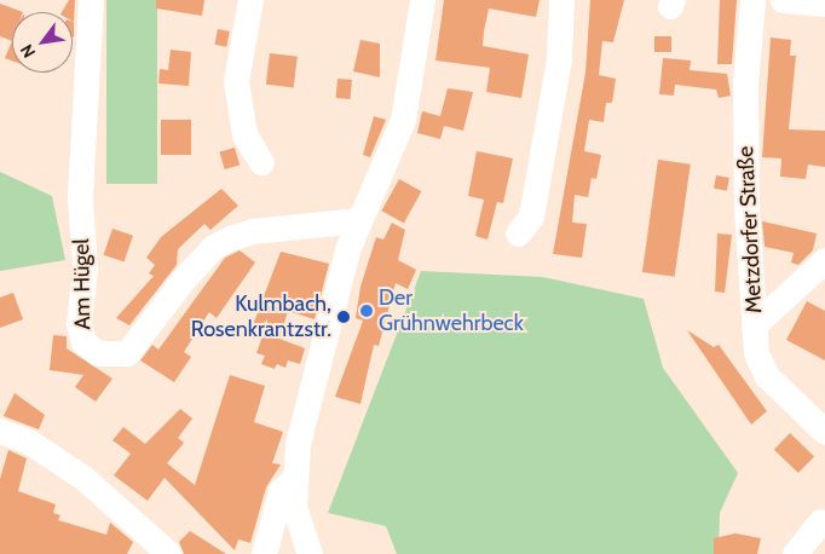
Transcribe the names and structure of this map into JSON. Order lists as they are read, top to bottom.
{
  "streets": {
    "street": ["Metzdorfer Straße", "Am Hügel"]
  },
  "places": ["Der Grühnwehrbeck", "Kulmbach, Rosenkrantzstr."],
  "north": "bottom left"
}
